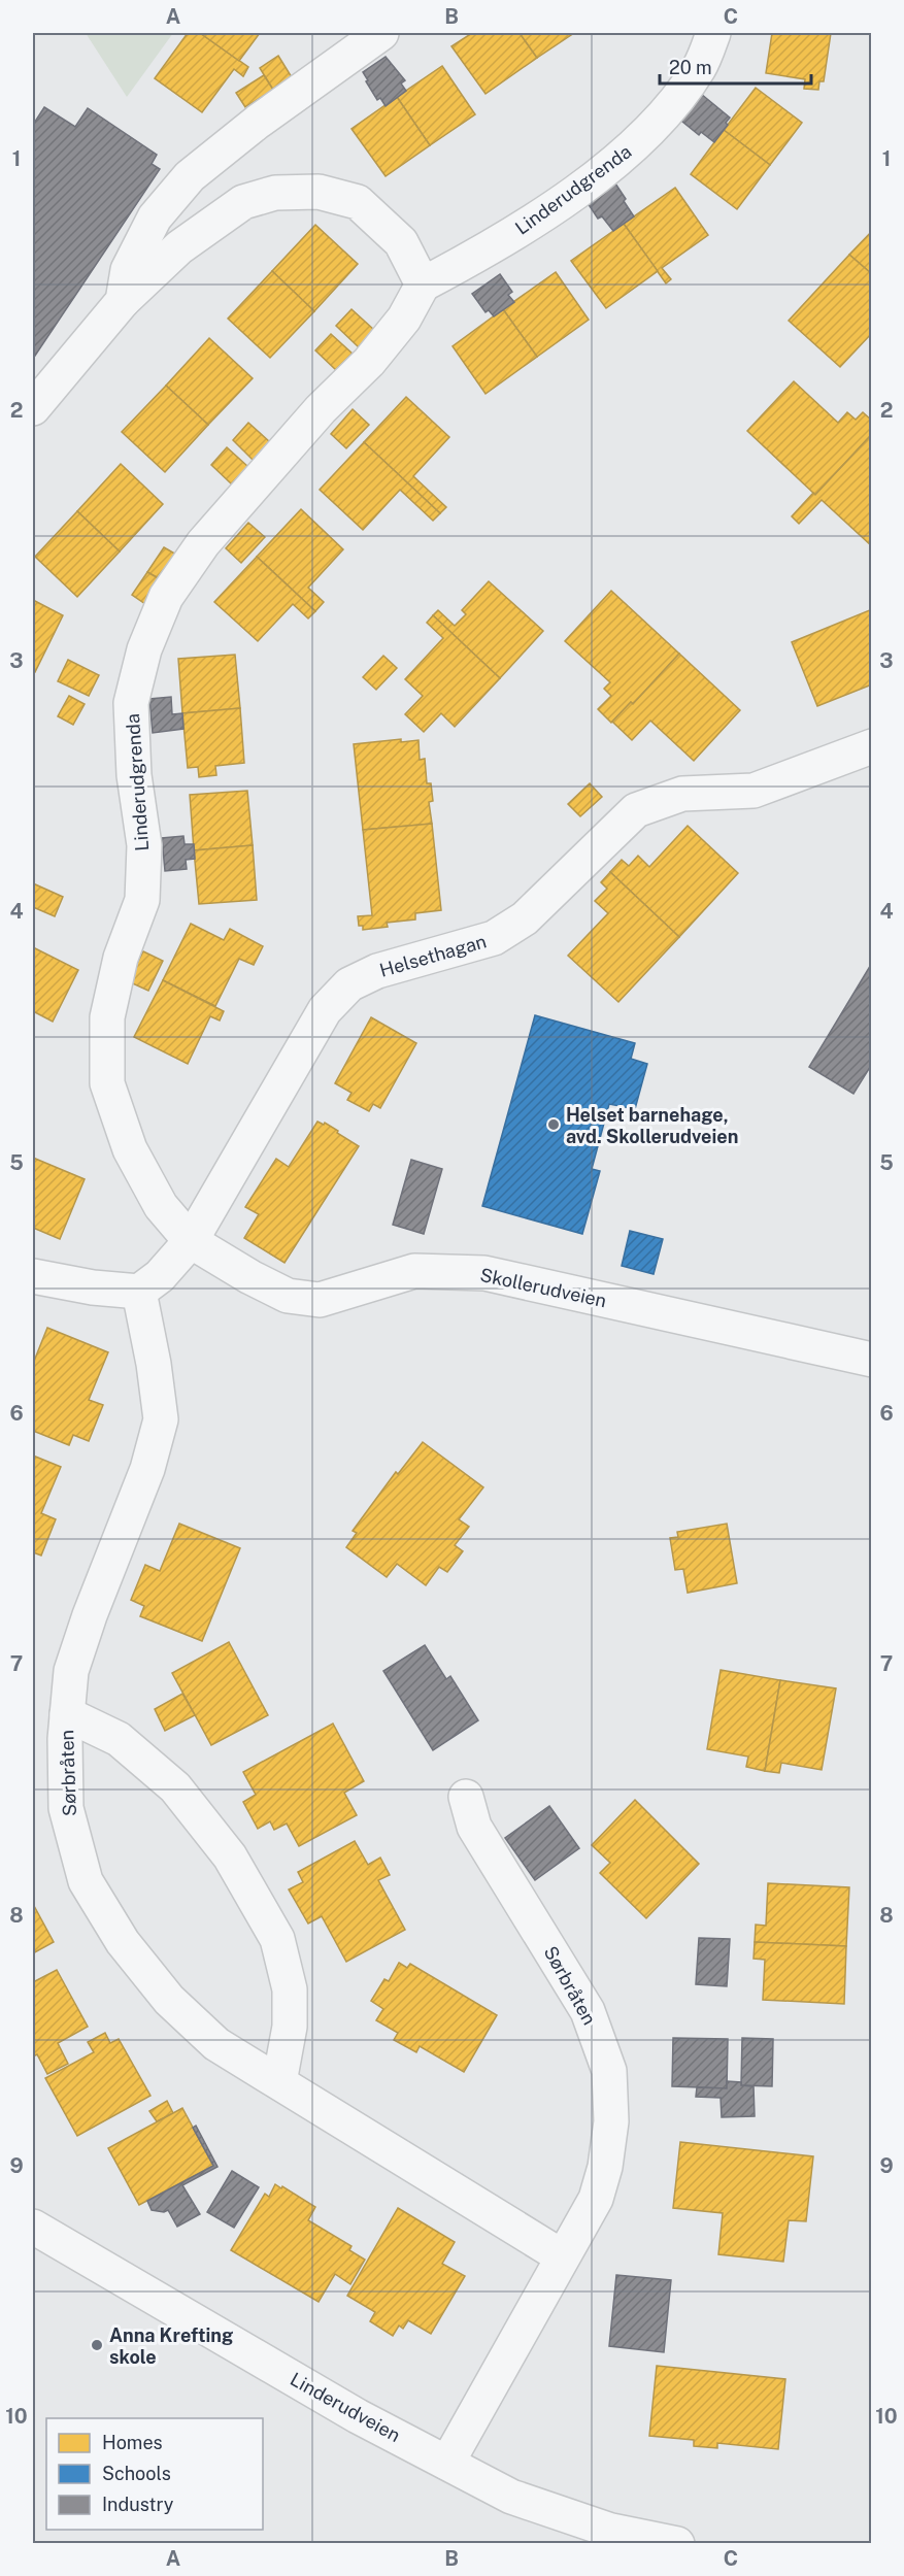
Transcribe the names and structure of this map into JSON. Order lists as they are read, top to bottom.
{
  "streets": {
    "street": [
      "Linderudgrenda",
      "Helsethagan",
      "Skollerudveien",
      "Sørbråten",
      "Linderudveien"
    ]
  },
  "crossings": [
    ["Linderudgrenda", "Helsethagan"],
    ["Linderudgrenda", "Skollerudveien"],
    ["Helsethagan", "Skollerudveien"],
    ["Sørbråten", "Linderudveien"]
  ],
  "places": ["Helset barnehage, avd. Skollerudveien", "Anna Krefting skole"],
  "legend": ["Homes", "Schools", "Industry"],
  "scale_bar": "20 m",
  "grid": {
    "columns": ["A", "B", "C"],
    "rows": [
      "1",
      "2",
      "3",
      "4",
      "5",
      "6",
      "7",
      "8",
      "9",
      "10"
    ]
  }
}
